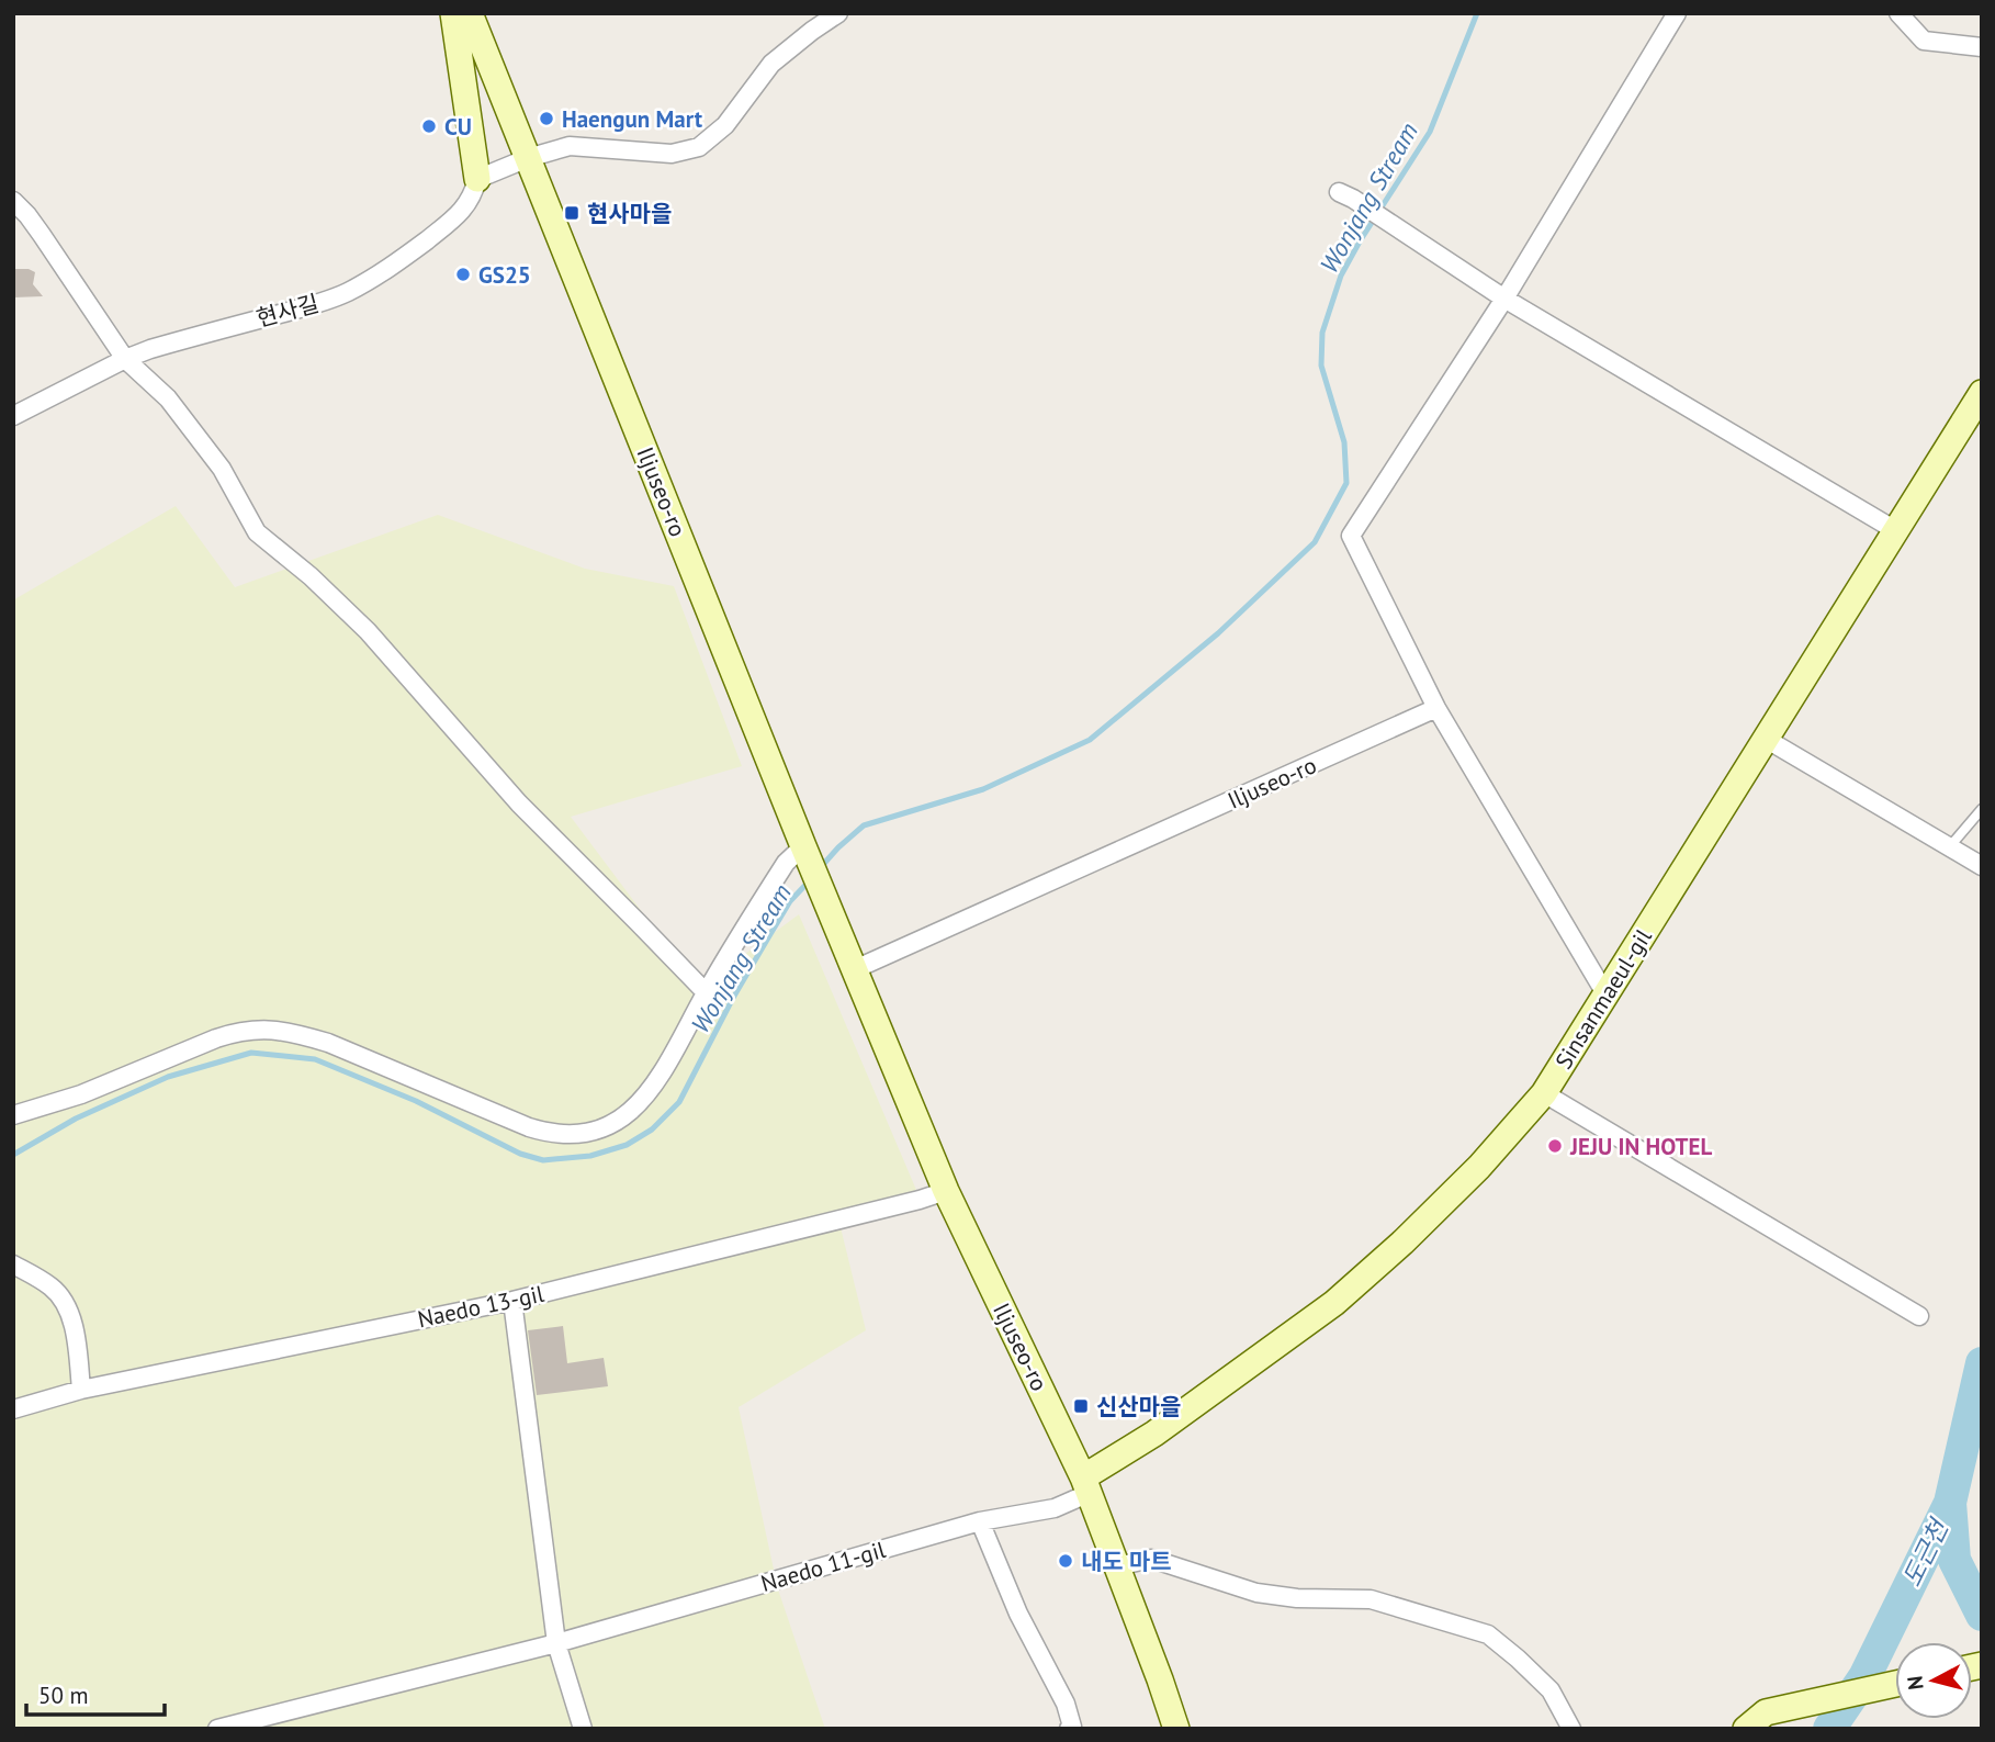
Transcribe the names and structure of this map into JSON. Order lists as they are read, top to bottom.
{
  "streets": {
    "main road": ["Iljuseo-ro", "Sinsanmaeul-gil"],
    "street": ["현사길", "Naedo 13-gil", "Naedo 11-gil"]
  },
  "crossings": [
    ["Iljuseo-ro", "Sinsanmaeul-gil"],
    ["Iljuseo-ro", "Naedo 13-gil"],
    ["Iljuseo-ro", "Naedo 11-gil"],
    ["Sinsanmaeul-gil", "Naedo 11-gil"]
  ],
  "water": ["Wonjang Stream", "도근천"],
  "places": {
    "other": [
      "Haengun Mart",
      "CU",
      "GS25",
      "JEJU IN HOTEL",
      "내도 마트"
    ],
    "transit": ["현사마을", "신산마을"]
  },
  "scale_bar": "50 m",
  "north": "left"
}
